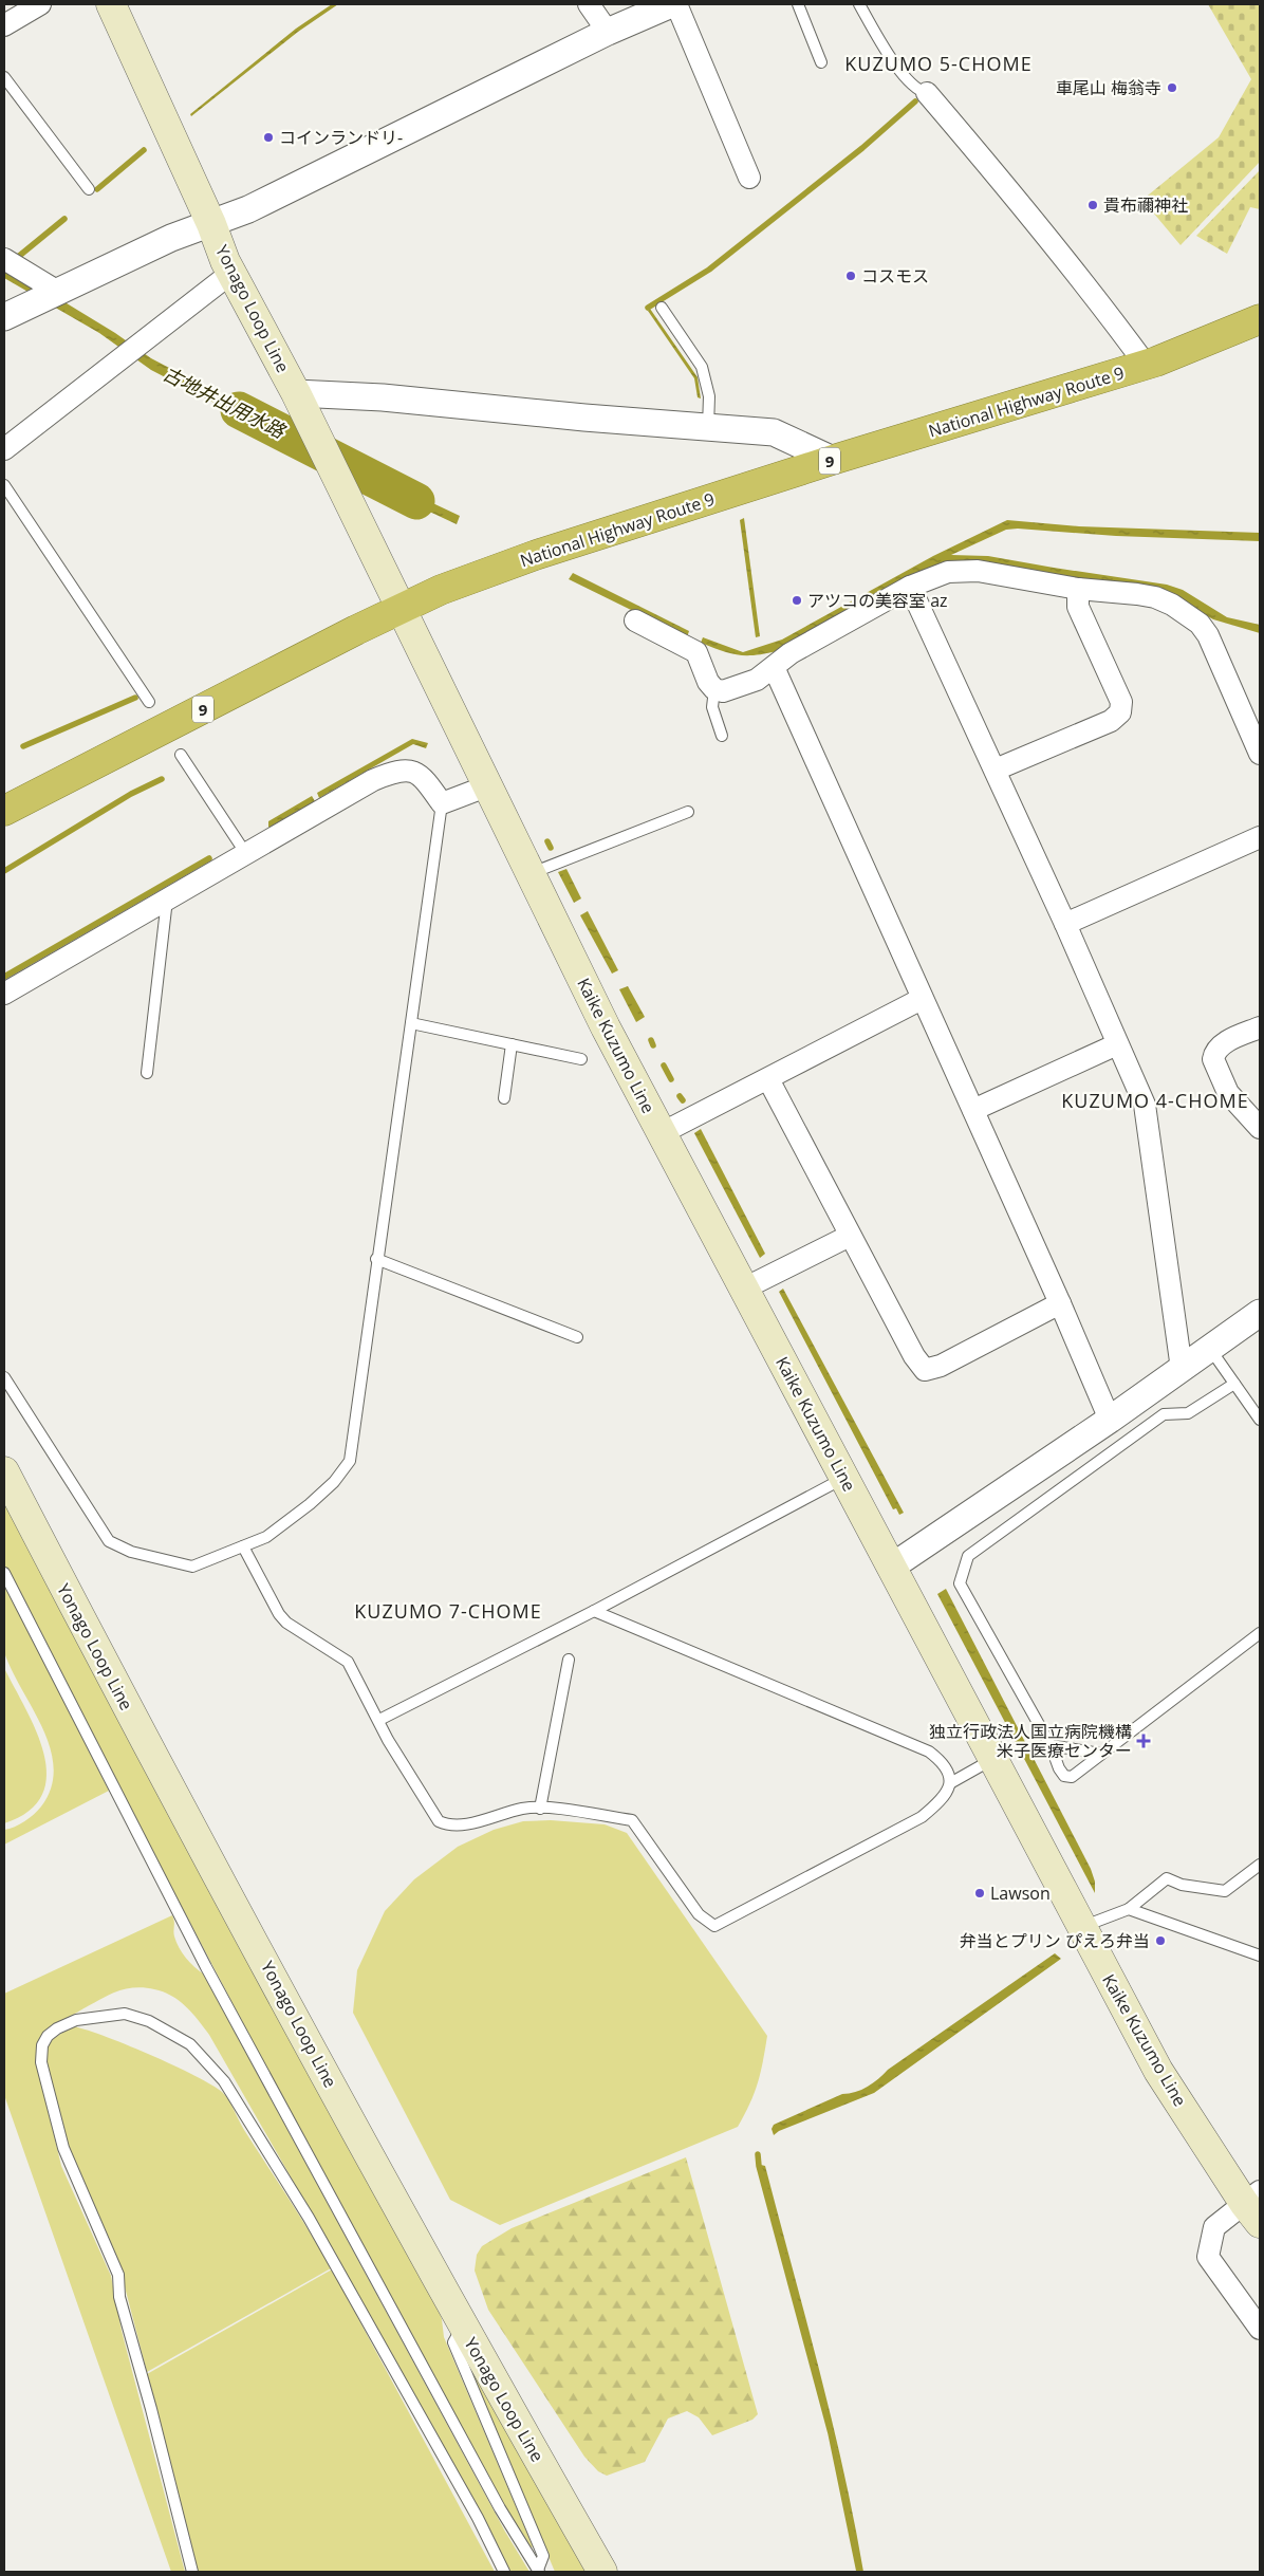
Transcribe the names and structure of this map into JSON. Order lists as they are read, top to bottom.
{
  "streets": {
    "highway": ["National Highway Route 9", "9"],
    "main road": ["Yonago Loop Line", "Kaike Kuzumo Line"]
  },
  "crossings": [
    ["Yonago Loop Line", "National Highway Route 9"],
    ["Yonago Loop Line", "Kaike Kuzumo Line"],
    ["National Highway Route 9", "Kaike Kuzumo Line"]
  ],
  "districts": ["KUZUMO 5-CHOME", "KUZUMO 4-CHOME", "KUZUMO 7-CHOME"],
  "water": ["古地井出用水路"],
  "places": {
    "other": [
      "車尾山 梅翁寺",
      "コインランドリ-",
      "貴布禰神社",
      "コスモス",
      "アツコの美容室 az",
      "Lawson",
      "弁当とプリン ぴえろ弁当"
    ],
    "health": ["独立行政法人国立病院機構 米子医療センター"]
  }
}
